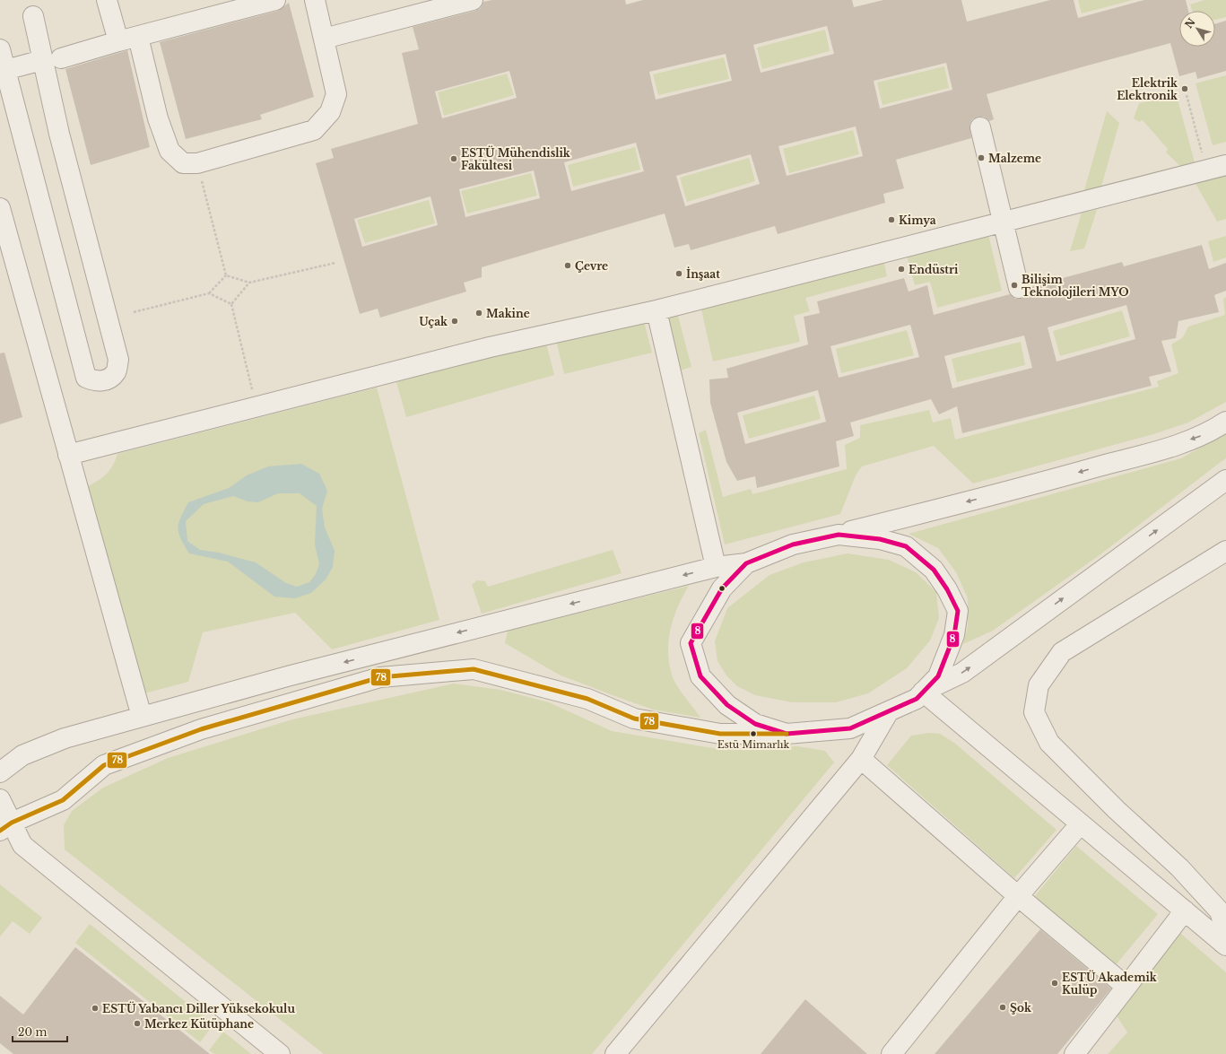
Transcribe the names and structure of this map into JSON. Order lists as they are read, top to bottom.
{
  "places": [
    "Elektrik Elektronik",
    "Malzeme",
    "ESTÜ Mühendislik Fakültesi",
    "Kimya",
    "Çevre",
    "Endüstri",
    "İnşaat",
    "Bilişim Teknolojileri MYO",
    "Makine",
    "Uçak",
    "Estü Mimarlık",
    "ESTÜ Akademik Kulüp",
    "Şok",
    "ESTÜ Yabancı Diller Yüksekokulu",
    "Merkez Kütüphane"
  ],
  "lines": ["transit line 8", "transit line 78"],
  "scale_bar": "20 m",
  "north": "top left"
}
